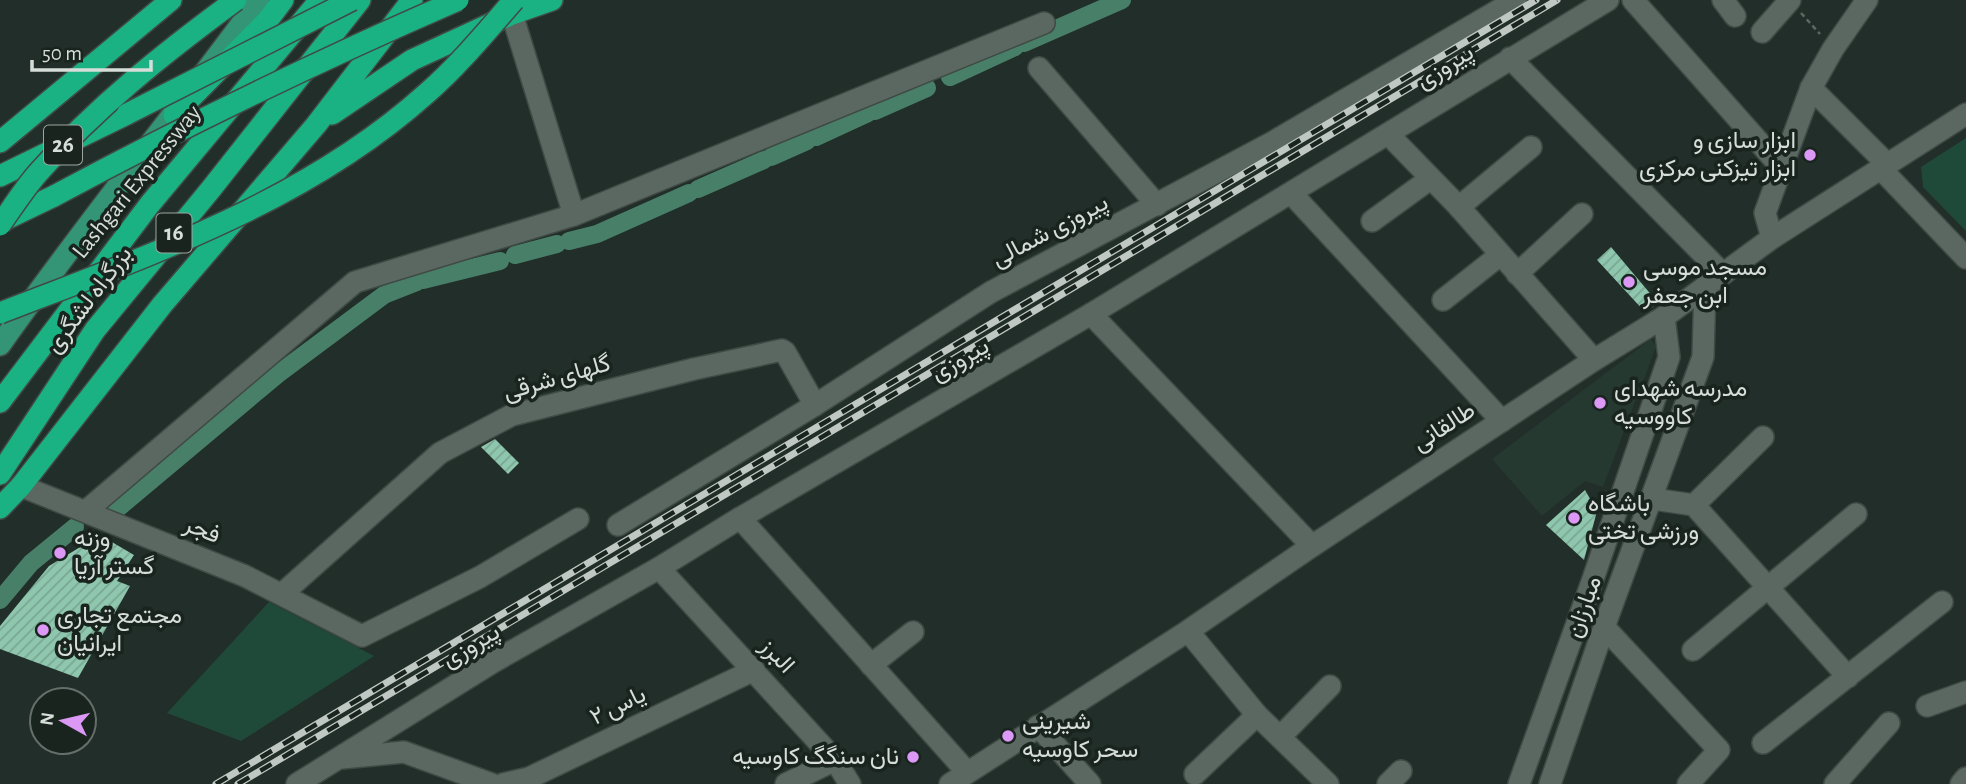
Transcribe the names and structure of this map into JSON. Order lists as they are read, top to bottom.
{
  "streets": {
    "highway": [
      "26",
      "Lashgari Expressway",
      "16",
      "بزرگراه لشگری"
    ],
    "street": [
      "پیروزی",
      "پیروزی شمالی",
      "گلهای شرقی",
      "طالقانی",
      "فجر",
      "مبارزان",
      "البرز",
      "یاس ۲"
    ]
  },
  "crossings": [
    ["پیروزی", "البرز"],
    ["پیروزی شمالی", "گلهای شرقی"],
    ["گلهای شرقی", "فجر"],
    ["طالقانی", "مبارزان"],
    ["البرز", "یاس ۲"]
  ],
  "places": [
    "ابزار سازی و ابزار تیزکنی مرکزی",
    "مسجد موسی ابن جعفر",
    "مدرسه شهدای کاووسیه",
    "باشگاه ورزشی تختی",
    "وزنه گستر آریا",
    "مجتمع تجاری ایرانیان",
    "شیرینی سحر کاوسیه",
    "نان سنگگ کاوسیه"
  ],
  "scale_bar": "50 m",
  "north": "left"
}
